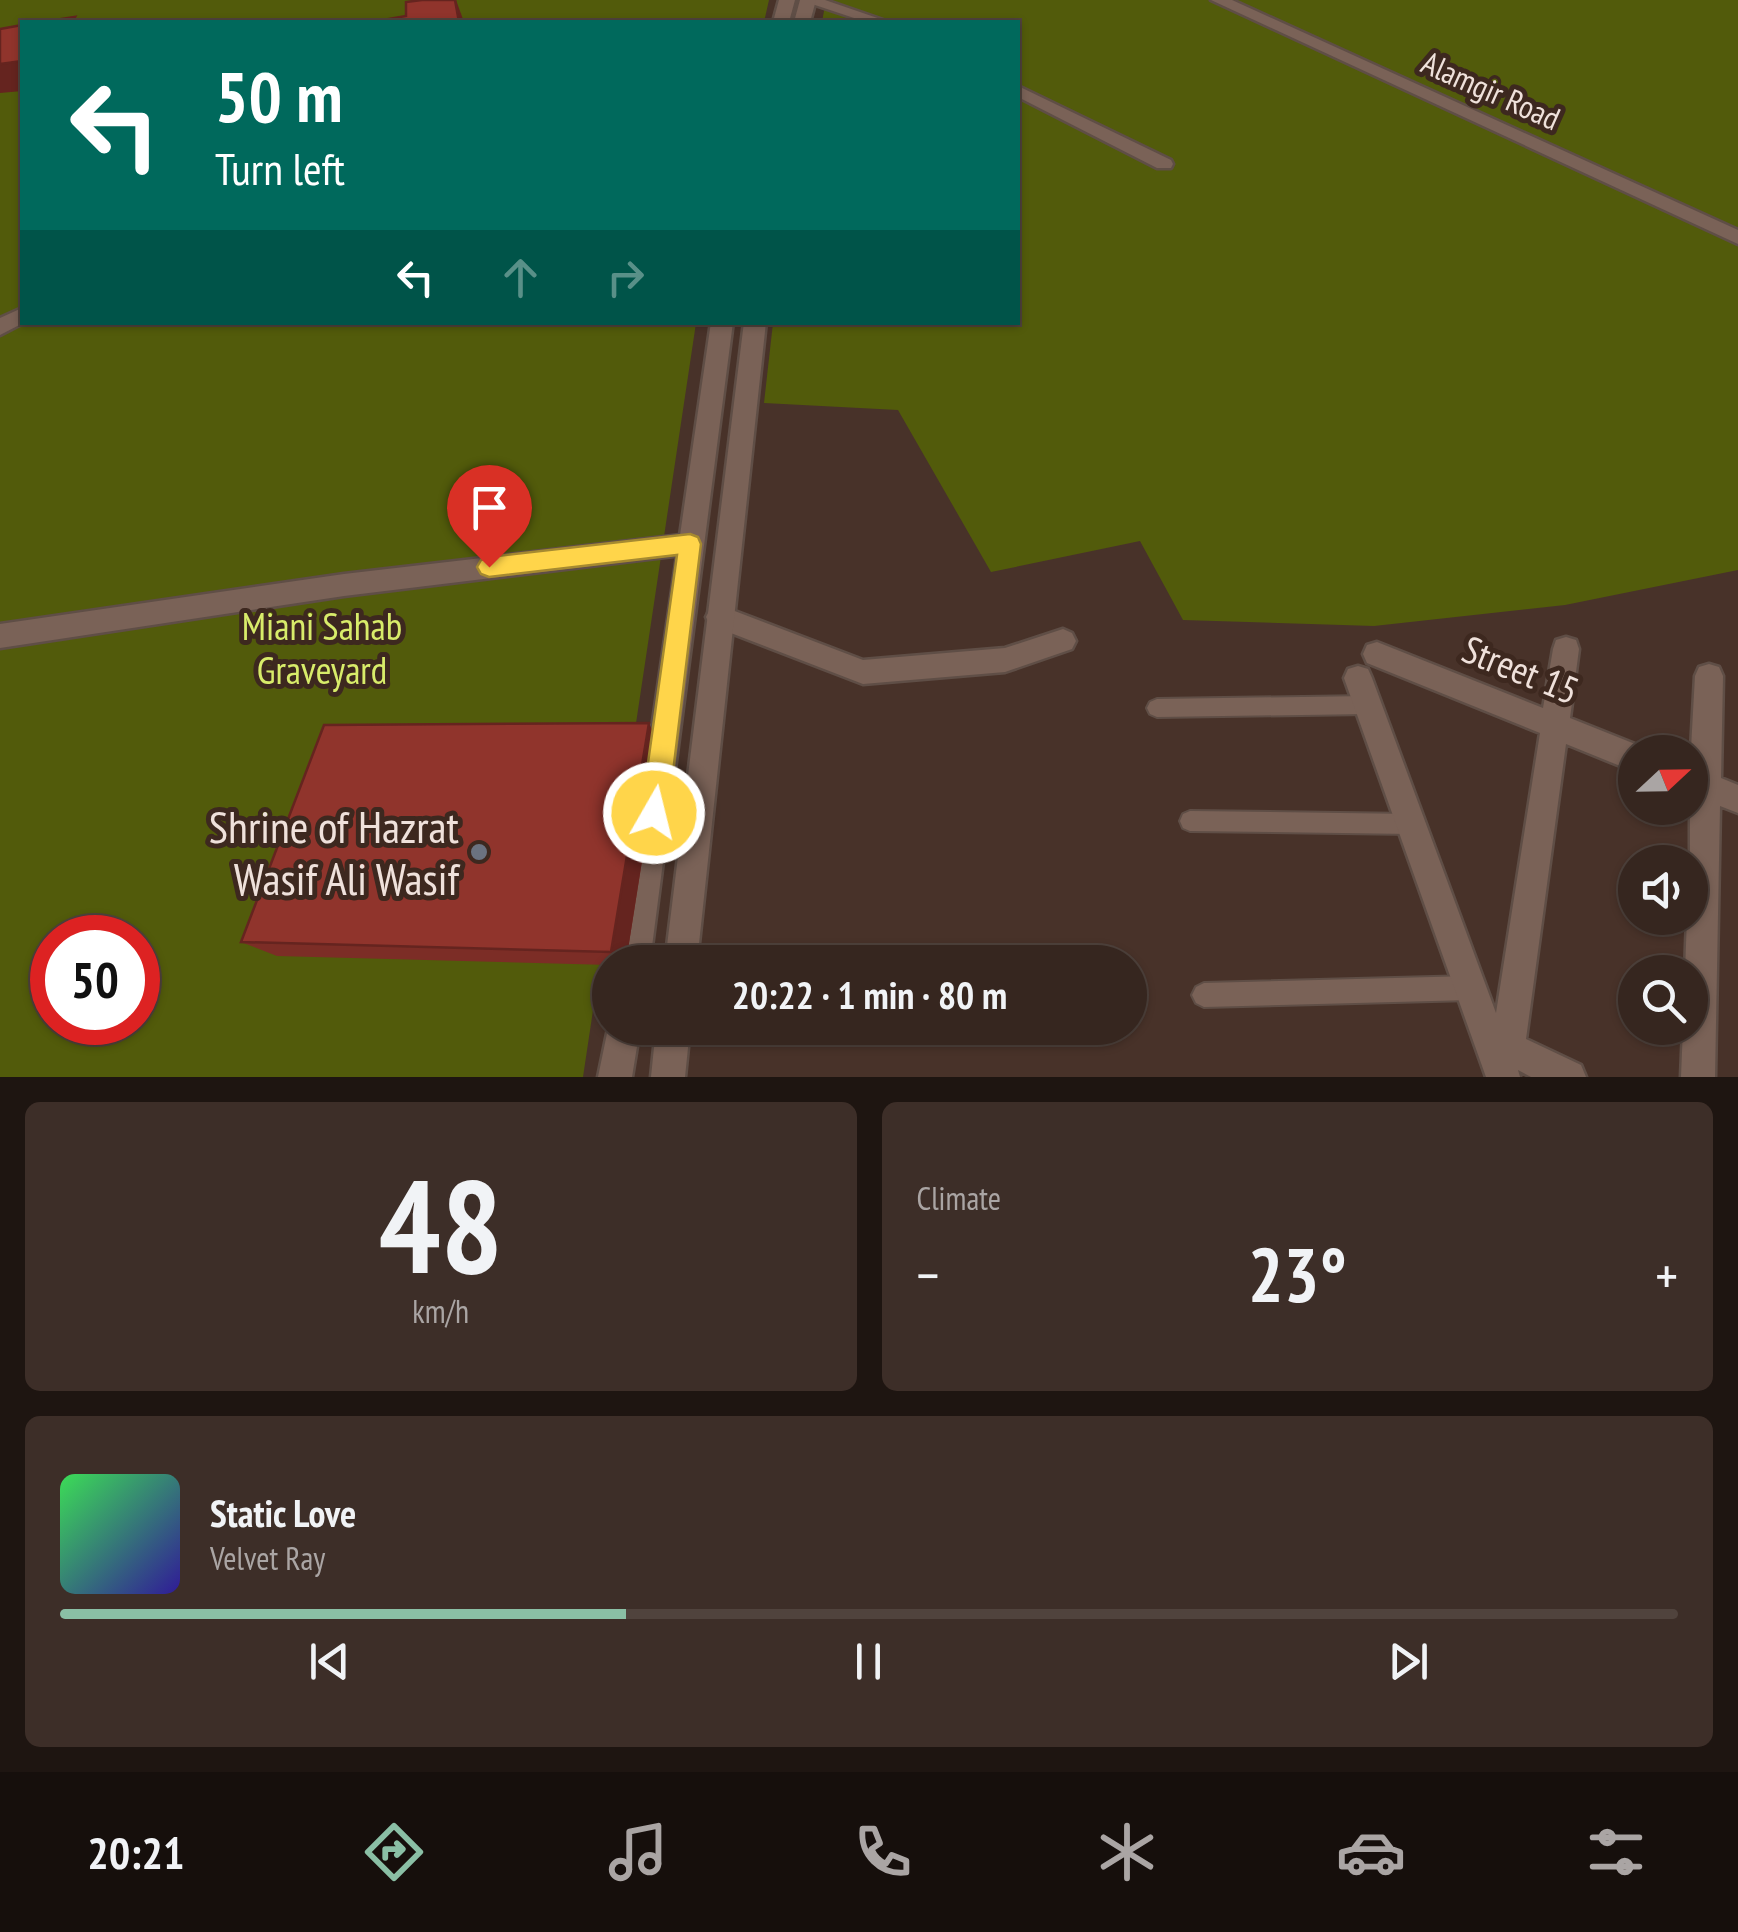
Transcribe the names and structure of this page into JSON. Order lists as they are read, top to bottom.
{
  "streets": {
    "street": ["Alamgir Road", "Street 15"]
  },
  "parks": ["Miani Sahab Graveyard"],
  "places": ["Shrine of Hazrat Wasif Ali Wasif"],
  "north": "right",
  "page": {
    "turn": ["50 m", "Turn left"],
    "limit": "50",
    "trip": "20:22 · 1 min · 80 m",
    "tile": [
      ["48", "km/h"],
      "Climate"
    ],
    "heat": ["−", "23°", "+"],
    "song": ["Static Love", "Velvet Ray"],
    "tabs": "20:21"
  }
}
